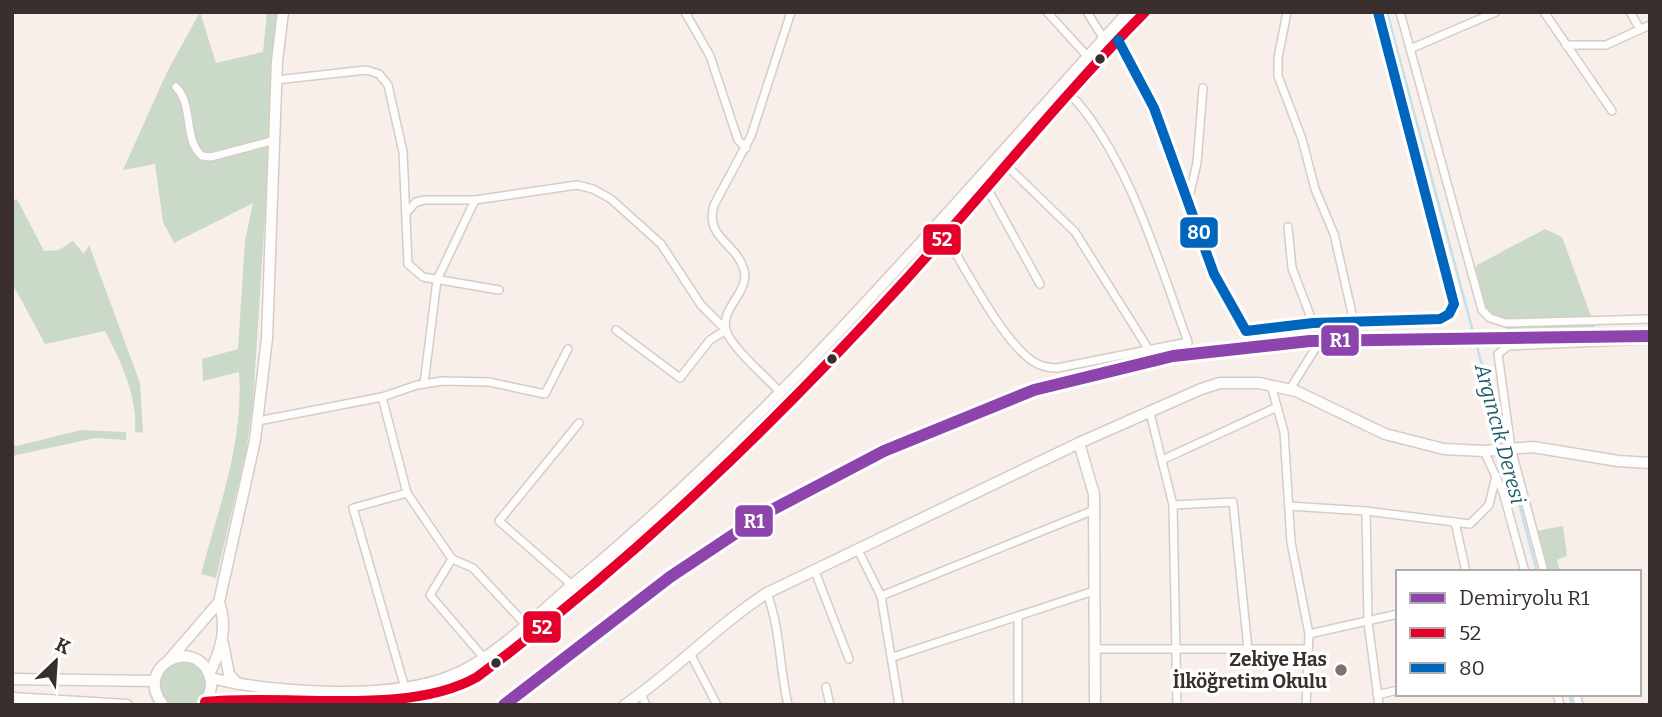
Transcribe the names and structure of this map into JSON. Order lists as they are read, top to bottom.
{
  "water": ["Argıncık Deresi"],
  "places": ["Zekiye Has İlköğretim Okulu"],
  "lines": ["transit line 52", "transit line 80", "rail line R1"],
  "legend": ["Demiryolu R1", "52", "80"],
  "north": "top right"
}
